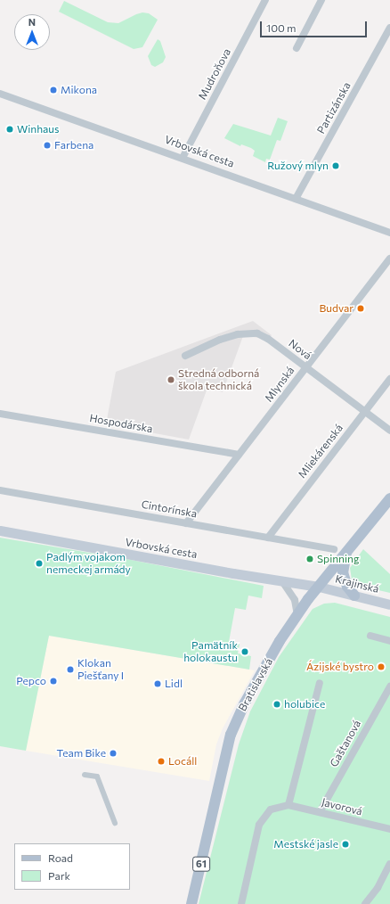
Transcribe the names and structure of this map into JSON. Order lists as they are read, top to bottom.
{
  "streets": {
    "main road": [
      "Vrbovská cesta",
      "Krajinská",
      "Bratislavská",
      "61"
    ],
    "street": [
      "Mudroňova",
      "Partizánska",
      "Nová",
      "Mlynská",
      "Hospodárska",
      "Mliekárenská",
      "Cintorínska",
      "Gaštanová",
      "Javorová"
    ]
  },
  "crossings": [
    ["Mudroňova", "Vrbovská cesta"],
    ["Partizánska", "Vrbovská cesta"],
    ["Vrbovská cesta", "Krajinská"],
    ["Vrbovská cesta", "Bratislavská"],
    ["Nová", "Mlynská"],
    ["Nová", "Mliekárenská"],
    ["Mlynská", "Hospodárska"],
    ["Mlynská", "Cintorínska"],
    ["Mliekárenská", "Cintorínska"],
    ["Krajinská", "Bratislavská"],
    ["Gaštanová", "Javorová"]
  ],
  "places": [
    "Mikona",
    "Winhaus",
    "Farbena",
    "Ružový mlyn",
    "Budvar",
    "Stredná odborná škola technická",
    "Spinning",
    "Padlým vojakom nemeckej armády",
    "Pamätník holokaustu",
    "Ázijské bystro",
    "Klokan Piešťany I",
    "Pepco",
    "Lidl",
    "holubice",
    "Team Bike",
    "Locáll",
    "Mestské jasle"
  ],
  "legend": ["Road", "Park"],
  "scale_bar": "100 m",
  "north": "top"
}
